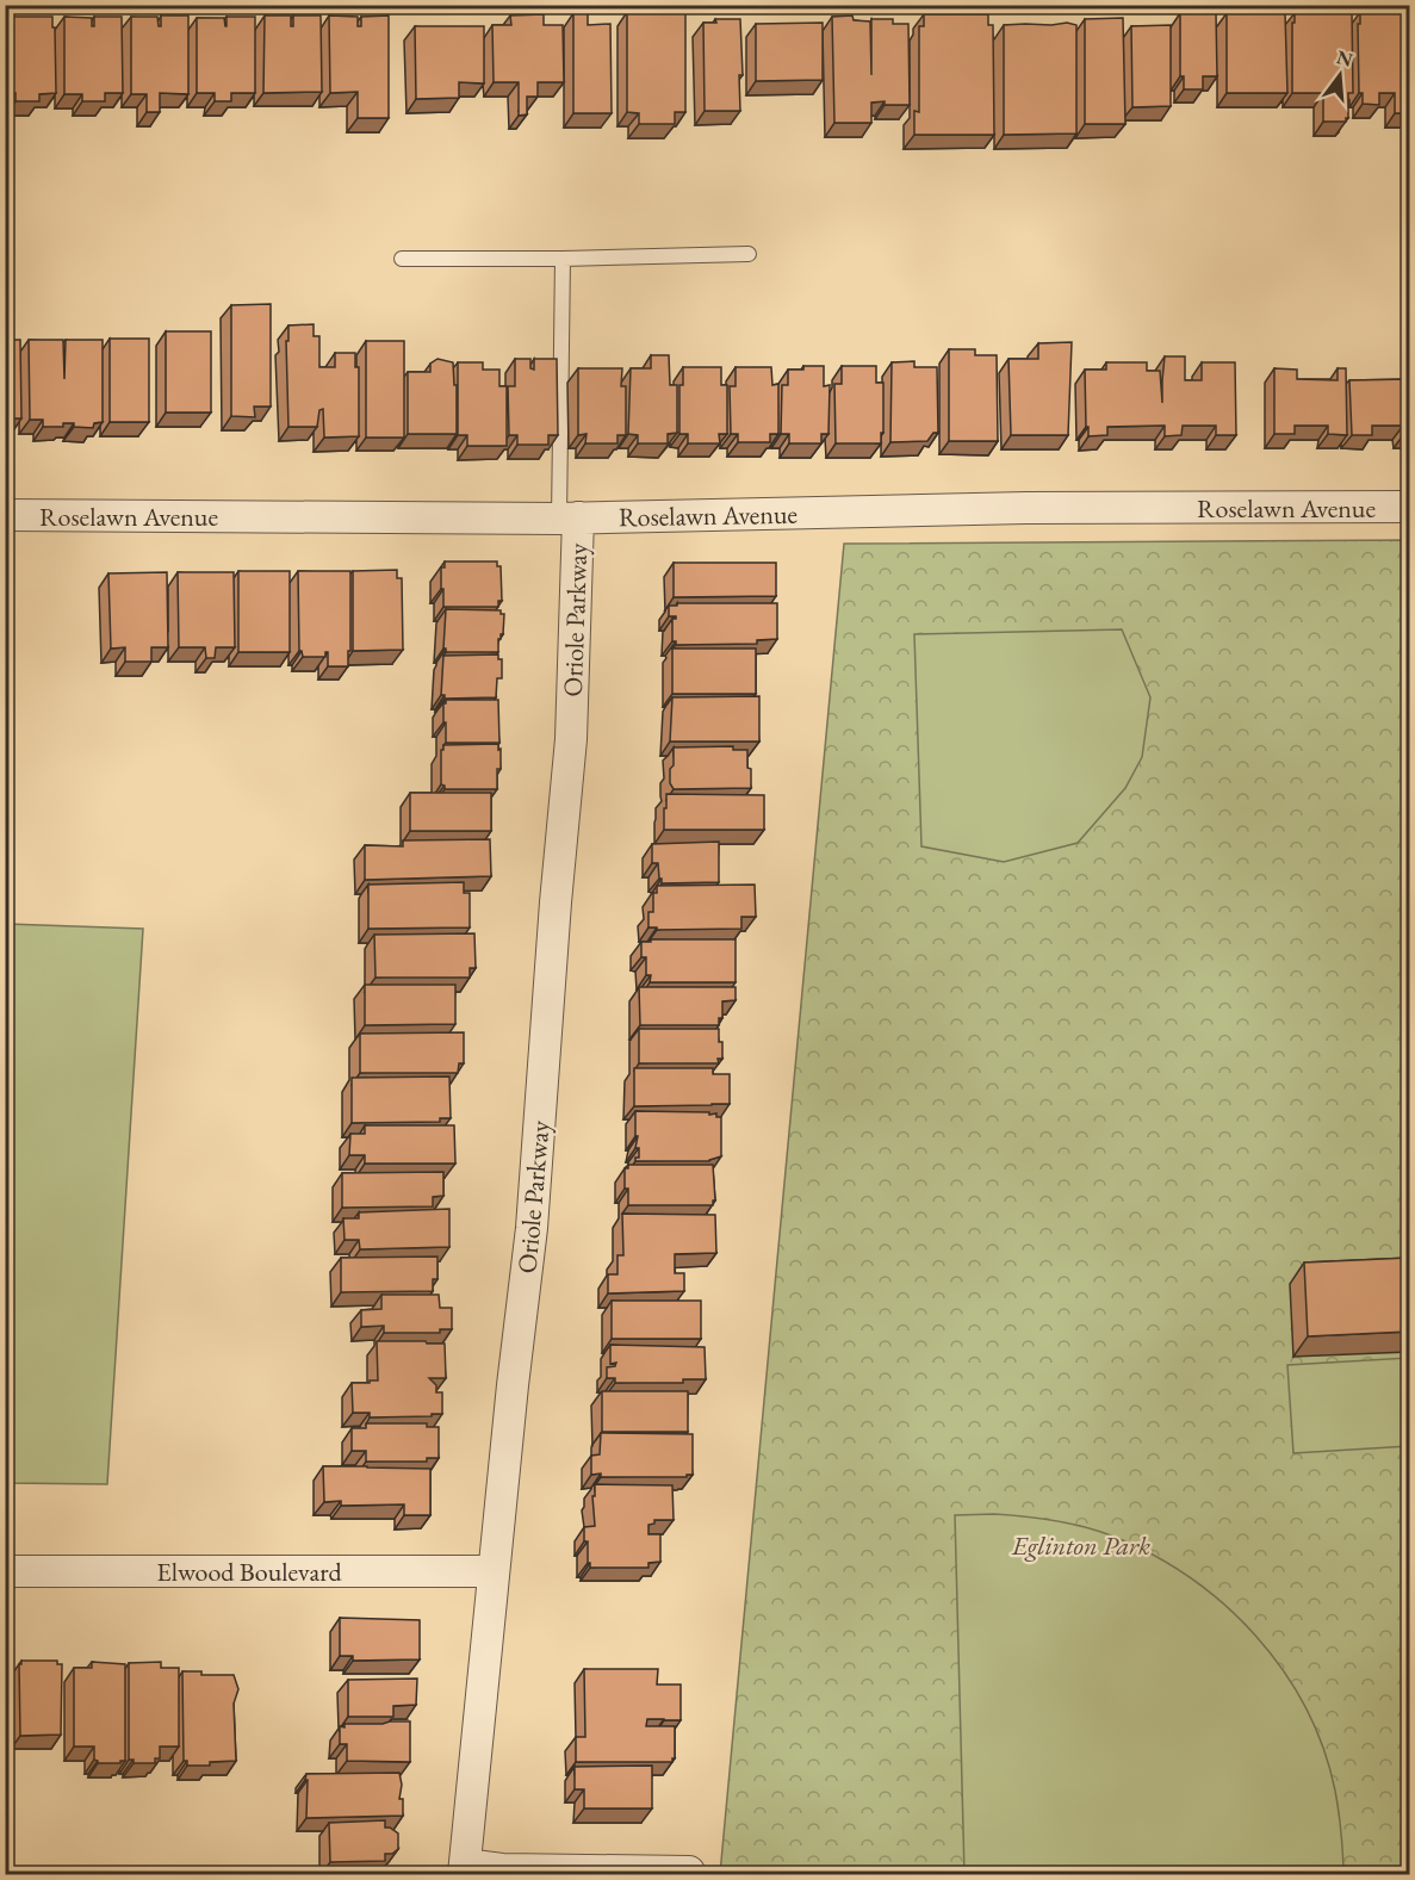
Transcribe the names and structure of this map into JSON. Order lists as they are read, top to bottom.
{
  "streets": {
    "street": ["Roselawn Avenue", "Oriole Parkway", "Elwood Boulevard"]
  },
  "crossings": [
    ["Roselawn Avenue", "Oriole Parkway"],
    ["Oriole Parkway", "Elwood Boulevard"]
  ],
  "parks": ["Eglinton Park"],
  "north": "top"
}
